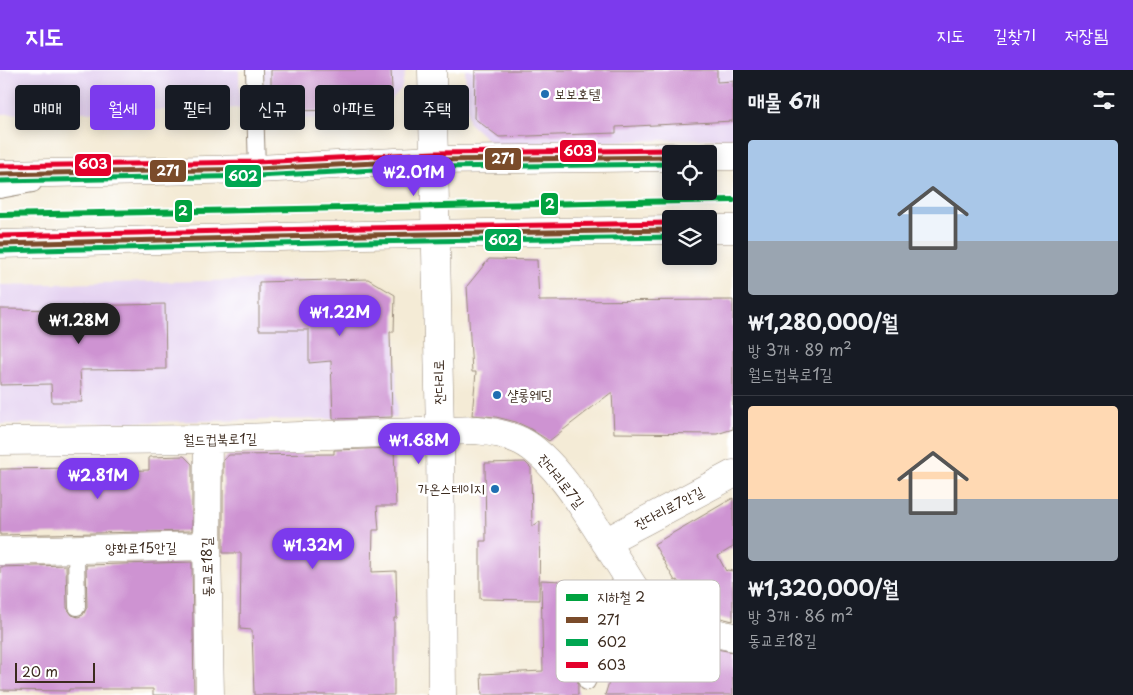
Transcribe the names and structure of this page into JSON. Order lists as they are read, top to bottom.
{
  "streets": {
    "street": [
      "잔다리로",
      "월드컵북로1길",
      "잔다리로7길",
      "잔다리로7안길",
      "양화로15안길",
      "동교로18길"
    ]
  },
  "crossings": [
    ["잔다리로", "월드컵북로1길"],
    ["잔다리로", "잔다리로7길"],
    ["월드컵북로1길", "잔다리로7길"],
    ["월드컵북로1길", "동교로18길"],
    ["잔다리로7길", "잔다리로7안길"],
    ["양화로15안길", "동교로18길"]
  ],
  "places": ["보보호텔", "샬롱웨딩", "가온스테이지"],
  "lines": [
    "transit line 603",
    "transit line 271",
    "transit line 602",
    "metro line 2"
  ],
  "legend": [
    "지하철 2",
    "271",
    "602",
    "603"
  ],
  "scale_bar": "20 m",
  "page": {
    "header": "지도",
    "nav": ["지도", "길찾기", "저장됨"],
    "heading": "매물 6개",
    "chip": [
      "매매",
      "월세",
      "필터",
      "신규",
      "아파트",
      "주택"
    ],
    "list": [
      {
        "name": "₩1,280,000/월",
        "note": "방 3개 · 89 m² · 월드컵북로1길"
      },
      {
        "name": "₩1,320,000/월",
        "note": "방 3개 · 86 m² · 동교로18길"
      }
    ],
    "price": [
      "₩2.01M",
      "₩1.22M",
      "₩1.28M",
      "₩1.68M",
      "₩2.81M",
      "₩1.32M"
    ],
    "scale": "20 m"
  }
}
